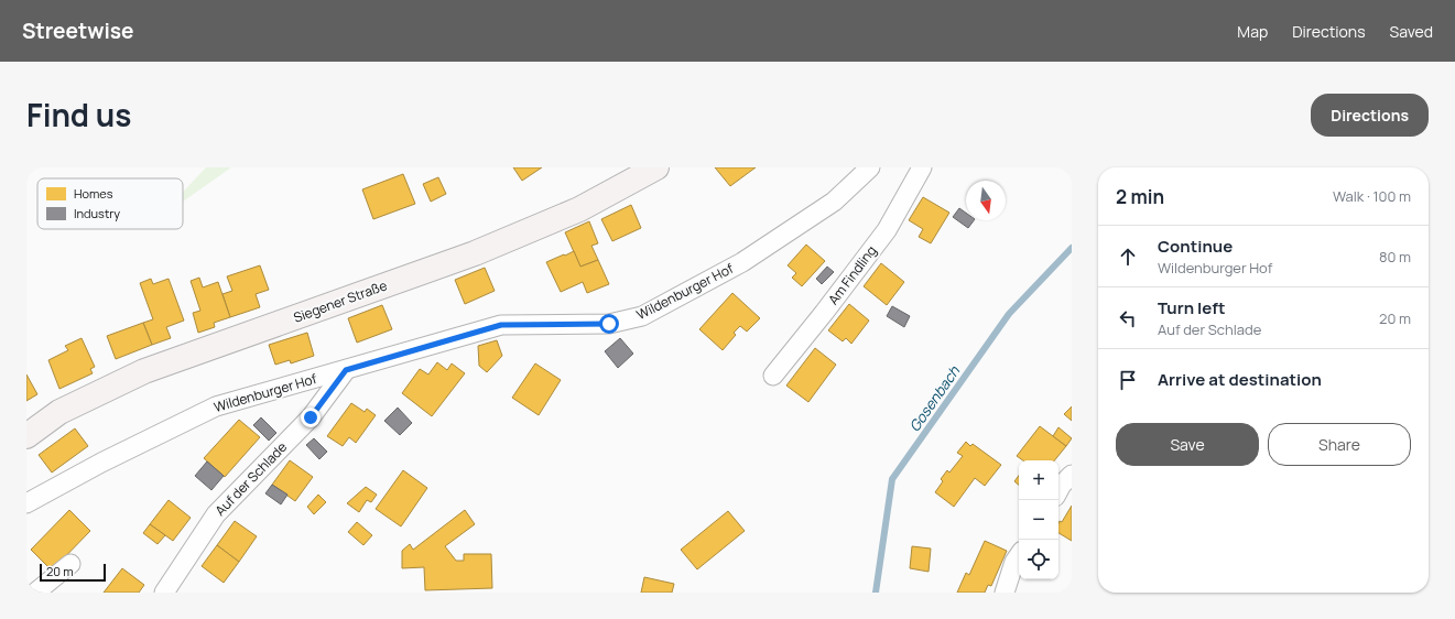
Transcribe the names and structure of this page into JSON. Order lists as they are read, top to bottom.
{
  "streets": {
    "main road": ["Siegener Straße"],
    "street": ["Am Findling", "Wildenburger Hof", "Auf der Schlade"]
  },
  "crossings": [
    ["Wildenburger Hof", "Auf der Schlade"]
  ],
  "water": ["Gosenbach"],
  "legend": ["Homes", "Industry"],
  "scale_bar": "20 m",
  "north": "bottom",
  "page": {
    "header": "Streetwise",
    "nav": ["Map", "Directions", "Saved"],
    "title": "Find us",
    "buttons": [
      "Directions",
      ["Save", "Share"]
    ],
    "heading": ["2 min", "Walk · 100 m"],
    "list": [
      ["Continue", "Wildenburger Hof", "80 m"],
      ["Turn left", "Auf der Schlade", "20 m"],
      "Arrive at destination"
    ],
    "map_buttons": ["+", "−"],
    "scale": "20 m"
  }
}
